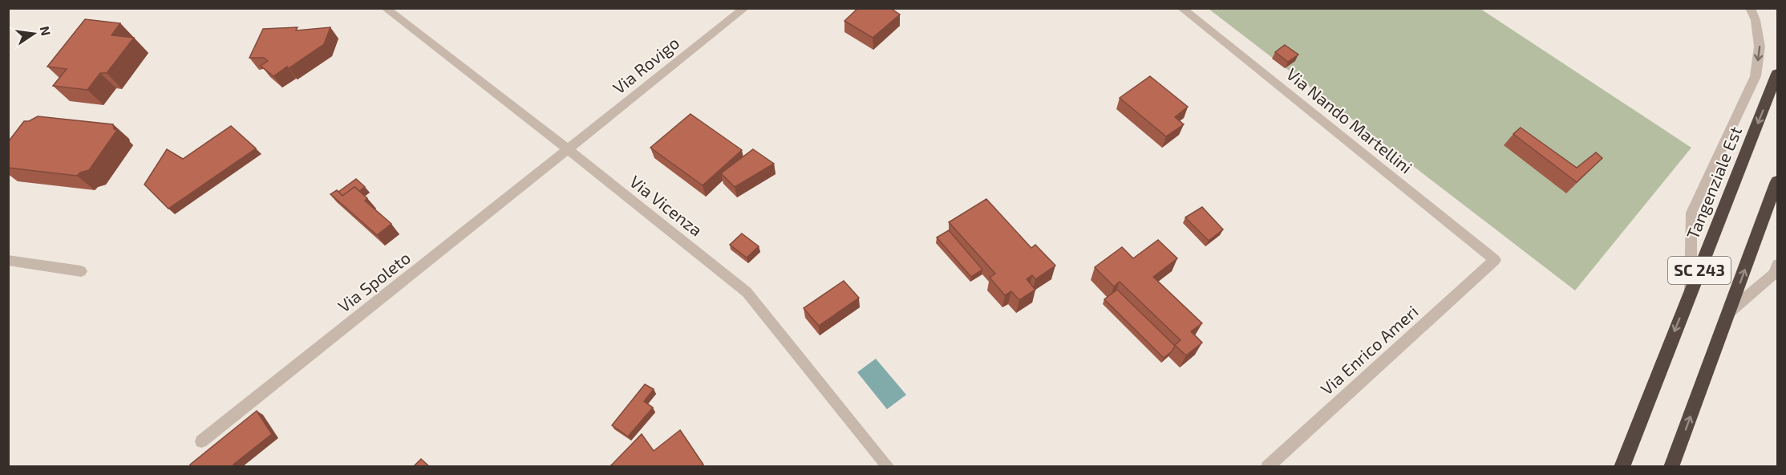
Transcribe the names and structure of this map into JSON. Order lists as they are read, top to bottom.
{
  "streets": {
    "highway": ["Tangenziale Est", "SC 243"],
    "street": [
      "Via Rovigo",
      "Via Nando Martellini",
      "Via Vicenza",
      "Via Spoleto",
      "Via Enrico Ameri"
    ]
  },
  "crossings": [
    ["Via Rovigo", "Via Vicenza"],
    ["Via Rovigo", "Via Spoleto"],
    ["Via Nando Martellini", "Via Enrico Ameri"],
    ["Via Vicenza", "Via Spoleto"]
  ],
  "north": "right"
}
